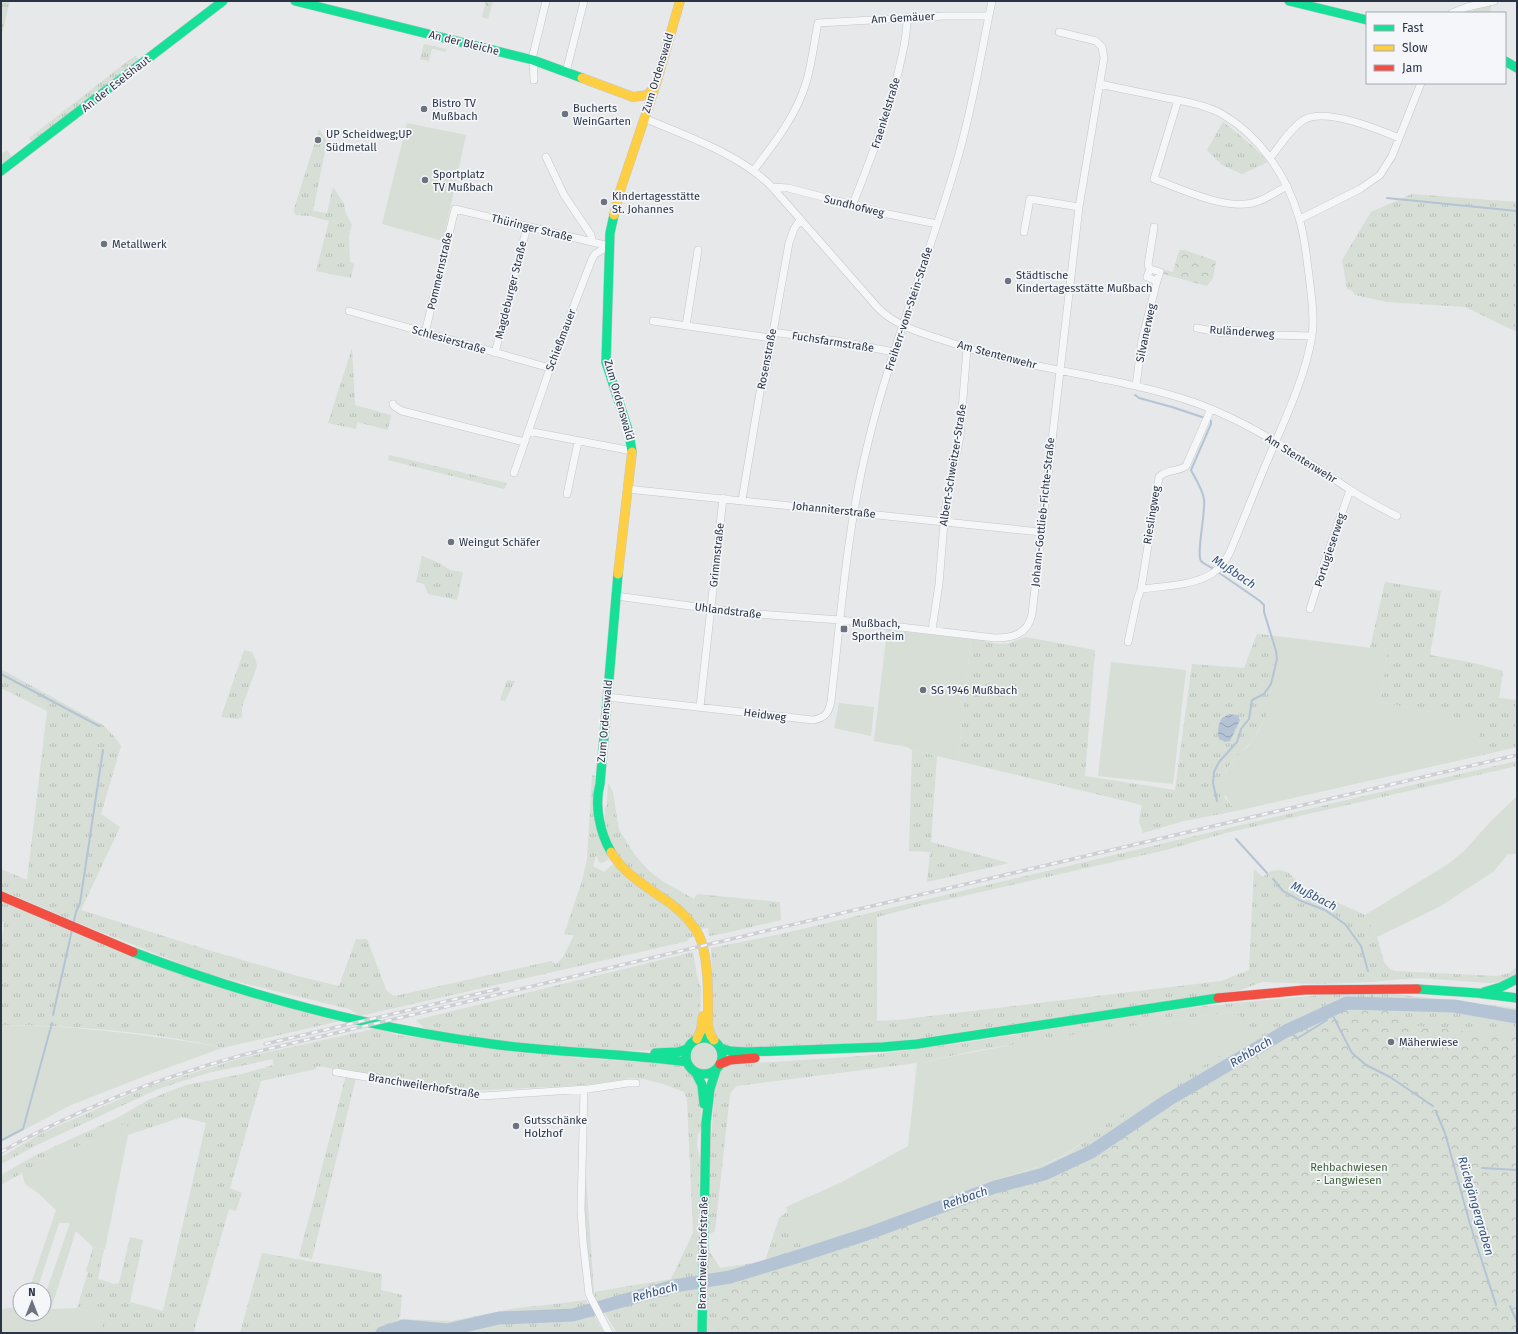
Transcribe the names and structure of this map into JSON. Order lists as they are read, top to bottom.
{
  "streets": {
    "main road": [
      "An der Bleiche",
      "Zum Ordenswald",
      "An der Eselshaut",
      "Branchweilerhofstraße"
    ],
    "street": [
      "Am Gemäuer",
      "Fraenkelstraße",
      "Sundhofweg",
      "Thüringer Straße",
      "Pommernstraße",
      "Magdeburger Straße",
      "Freiherr-vom-Stein-Straße",
      "Ruländerweg",
      "Silvanerweg",
      "Schlesierstraße",
      "Schießmauer",
      "Fuchsfarmstraße",
      "Am Stentenwehr",
      "Rosenstraße",
      "Albert-Schweitzer-Straße",
      "Johanniterstraße",
      "Johann-Gottlieb-Fichte-Straße",
      "Rieslingweg",
      "Portugieserweg",
      "Grimmstraße",
      "Uhlandstraße",
      "Heidweg"
    ]
  },
  "crossings": [
    ["Am Gemäuer", "Fraenkelstraße"],
    ["Am Gemäuer", "Freiherr-vom-Stein-Straße"],
    ["Am Gemäuer", "Am Stentenwehr"],
    ["An der Bleiche", "Zum Ordenswald"],
    ["An der Bleiche", "Am Stentenwehr"],
    ["Zum Ordenswald", "Thüringer Straße"],
    ["Zum Ordenswald", "Schießmauer"],
    ["Zum Ordenswald", "Am Stentenwehr"],
    ["Zum Ordenswald", "Johanniterstraße"],
    ["Zum Ordenswald", "Uhlandstraße"],
    ["Zum Ordenswald", "Heidweg"],
    ["Zum Ordenswald", "Branchweilerhofstraße"],
    ["Fraenkelstraße", "Sundhofweg"],
    ["Sundhofweg", "Freiherr-vom-Stein-Straße"],
    ["Sundhofweg", "Am Stentenwehr"],
    ["Thüringer Straße", "Pommernstraße"],
    ["Thüringer Straße", "Magdeburger Straße"],
    ["Thüringer Straße", "Schießmauer"],
    ["Pommernstraße", "Schlesierstraße"],
    ["Magdeburger Straße", "Schlesierstraße"],
    ["Freiherr-vom-Stein-Straße", "Fuchsfarmstraße"],
    ["Freiherr-vom-Stein-Straße", "Am Stentenwehr"],
    ["Freiherr-vom-Stein-Straße", "Johanniterstraße"],
    ["Freiherr-vom-Stein-Straße", "Johann-Gottlieb-Fichte-Straße"],
    ["Freiherr-vom-Stein-Straße", "Uhlandstraße"],
    ["Freiherr-vom-Stein-Straße", "Heidweg"],
    ["Silvanerweg", "Am Stentenwehr"],
    ["Schlesierstraße", "Schießmauer"],
    ["Fuchsfarmstraße", "Rosenstraße"],
    ["Am Stentenwehr", "Rosenstraße"],
    ["Am Stentenwehr", "Albert-Schweitzer-Straße"],
    ["Am Stentenwehr", "Johann-Gottlieb-Fichte-Straße"],
    ["Am Stentenwehr", "Rieslingweg"],
    ["Am Stentenwehr", "Portugieserweg"],
    ["Rosenstraße", "Johanniterstraße"],
    ["Albert-Schweitzer-Straße", "Johanniterstraße"],
    ["Albert-Schweitzer-Straße", "Johann-Gottlieb-Fichte-Straße"],
    ["Johanniterstraße", "Johann-Gottlieb-Fichte-Straße"],
    ["Johanniterstraße", "Grimmstraße"],
    ["Johann-Gottlieb-Fichte-Straße", "Uhlandstraße"],
    ["Johann-Gottlieb-Fichte-Straße", "Heidweg"],
    ["Grimmstraße", "Uhlandstraße"],
    ["Grimmstraße", "Heidweg"],
    ["Uhlandstraße", "Heidweg"]
  ],
  "water": ["Mußbach", "Rehbach", "Rückgängergraben"],
  "parks": ["Rehbachwiesen - Langwiesen"],
  "places": {
    "other": [
      "Bistro TV Mußbach",
      "Bucherts WeinGarten",
      "UP Scheidweg;UP Südmetall",
      "Sportplatz TV Mußbach",
      "Kindertagesstätte St. Johannes",
      "Metallwerk",
      "Städtische Kindertagesstätte Mußbach",
      "Weingut Schäfer",
      "SG 1946 Mußbach",
      "Mäherwiese",
      "Gutsschänke Holzhof"
    ],
    "transit": ["Mußbach, Sportheim"]
  },
  "legend": ["Fast", "Slow", "Jam"],
  "north": "top"
}
